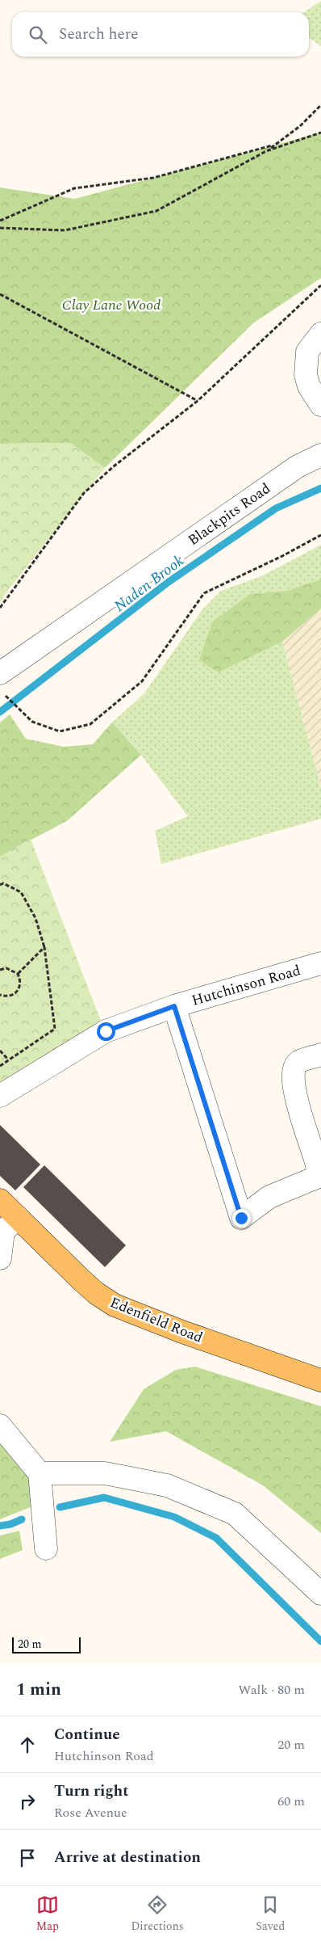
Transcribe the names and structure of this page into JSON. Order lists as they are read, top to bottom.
{
  "streets": {
    "main road": ["Edenfield Road"],
    "street": ["Blackpits Road", "Hutchinson Road"]
  },
  "water": ["Naden Brook"],
  "parks": ["Clay Lane Wood"],
  "scale_bar": "20 m",
  "page": {
    "search": "Search here",
    "scale": "20 m",
    "heading": ["1 min", "Walk · 80 m"],
    "list": [
      ["Continue", "Hutchinson Road", "20 m"],
      ["Turn right", "Rose Avenue", "60 m"],
      "Arrive at destination"
    ],
    "nav": ["Map", "Directions", "Saved"]
  }
}
